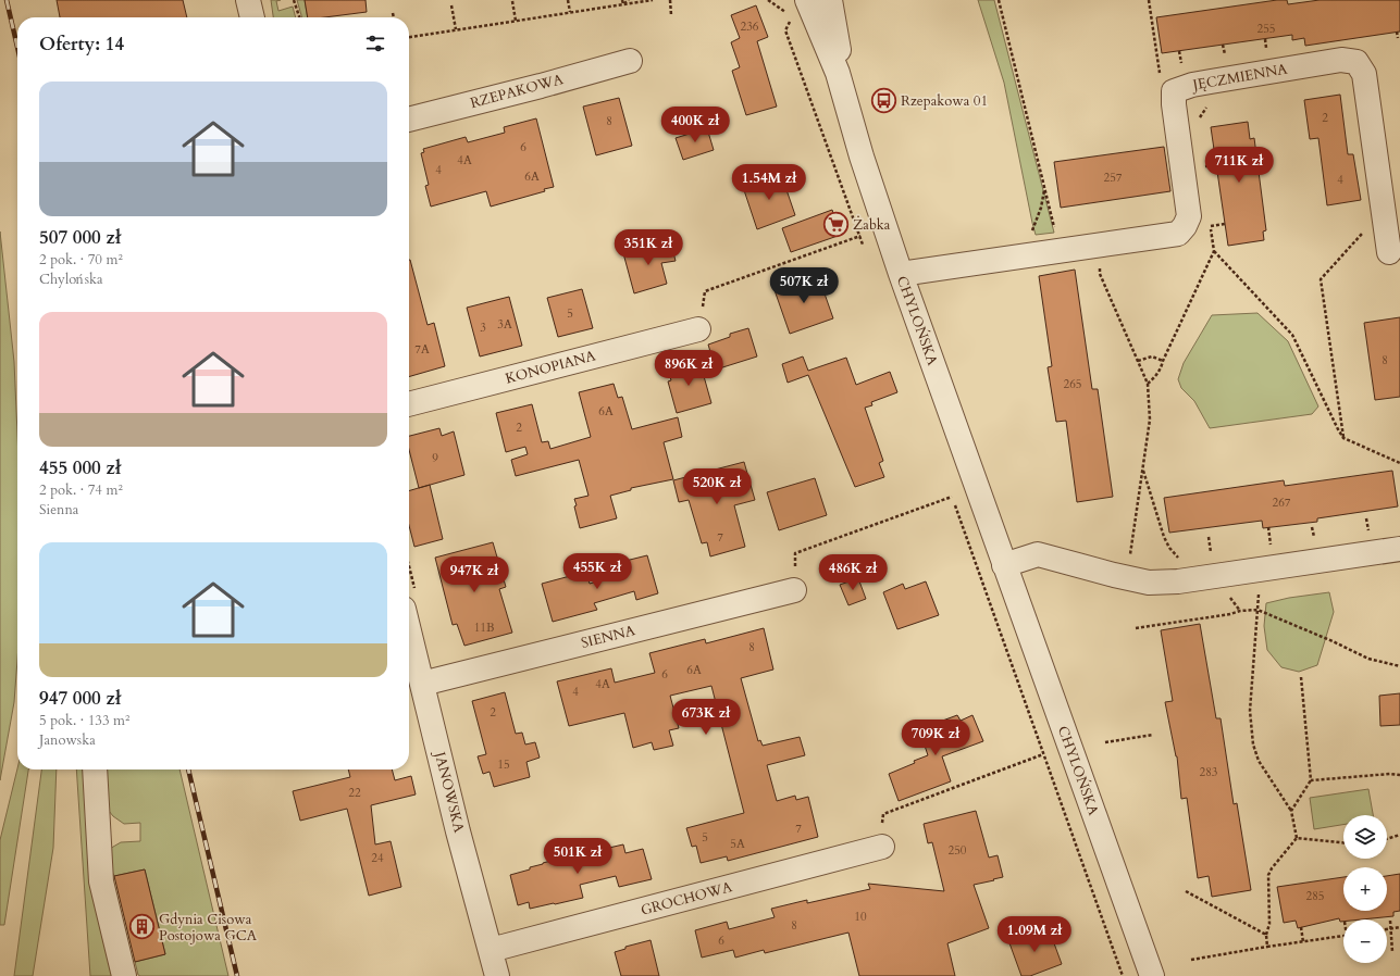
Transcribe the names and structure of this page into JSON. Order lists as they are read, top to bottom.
{
  "streets": {
    "street": [
      "JĘCZMIENNA",
      "RZEPAKOWA",
      "CHYLOŃSKA",
      "KONOPIANA",
      "SIENNA",
      "JANOWSKA",
      "GROCHOWA"
    ]
  },
  "crossings": [
    ["JĘCZMIENNA", "CHYLOŃSKA"],
    ["SIENNA", "JANOWSKA"],
    ["JANOWSKA", "GROCHOWA"]
  ],
  "places": {
    "bus stop": ["Rzepakowa 01"],
    "supermarket": ["Żabka"],
    "building": ["Gdynia Cisowa Postojowa GCA"]
  },
  "house_numbers": [
    "236",
    "255",
    "2",
    "8",
    "6",
    "4A",
    "4",
    "6A",
    "257",
    "4",
    "5",
    "3A",
    "3",
    "7A",
    "8",
    "265",
    "6A",
    "2",
    "9",
    "267",
    "7",
    "11B",
    "8",
    "6A",
    "6",
    "4A",
    "4",
    "2",
    "15",
    "283",
    "22",
    "7",
    "5",
    "5A",
    "250",
    "24",
    "285",
    "10",
    "8",
    "6"
  ],
  "page": {
    "heading": "Oferty: 14",
    "list": [
      {
        "name": "507 000 zł",
        "note": "2 pok. · 70 m² · Chylońska"
      },
      {
        "name": "455 000 zł",
        "note": "2 pok. · 74 m² · Sienna"
      },
      {
        "name": "947 000 zł",
        "note": "5 pok. · 133 m² · Janowska"
      }
    ],
    "price": [
      "400K zł",
      "711K zł",
      "1.54M zł",
      "351K zł",
      "507K zł",
      "896K zł",
      "520K zł",
      "455K zł",
      "486K zł",
      "947K zł",
      "673K zł",
      "709K zł",
      "501K zł",
      "1.09M zł"
    ],
    "map_buttons": ["+", "−"]
  }
}
